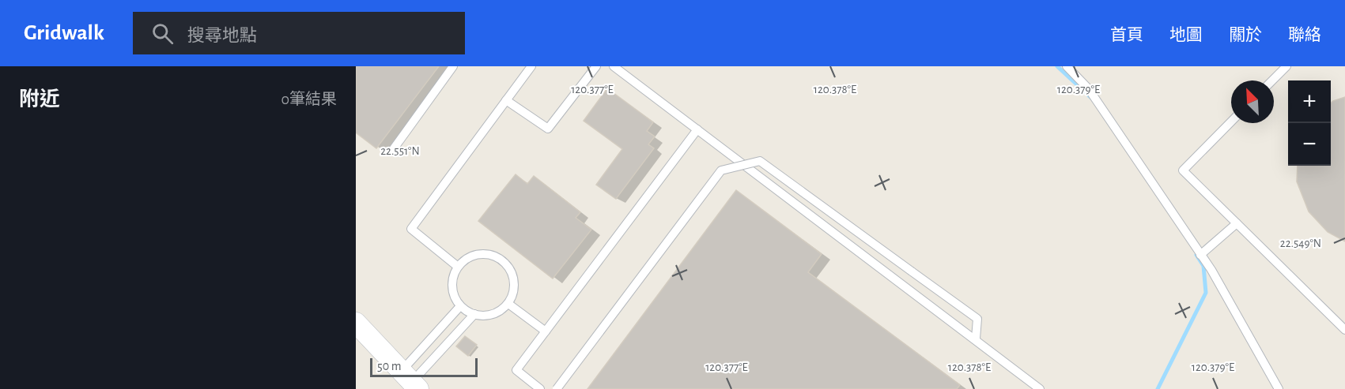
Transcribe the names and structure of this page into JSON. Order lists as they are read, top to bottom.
{
  "scale_bar": "50 m",
  "north": "top left",
  "page": {
    "header": "Gridwalk",
    "search": "搜尋地點",
    "nav": [
      "首頁",
      "地圖",
      "關於",
      "聯絡"
    ],
    "heading": ["附近", "0筆結果"],
    "map_buttons": ["+", "−"],
    "scale": "50 m"
  },
  "coordinates": [
    "120.377°E",
    "120.378°E",
    "120.379°E",
    "22.551°N",
    "22.549°N"
  ]
}
